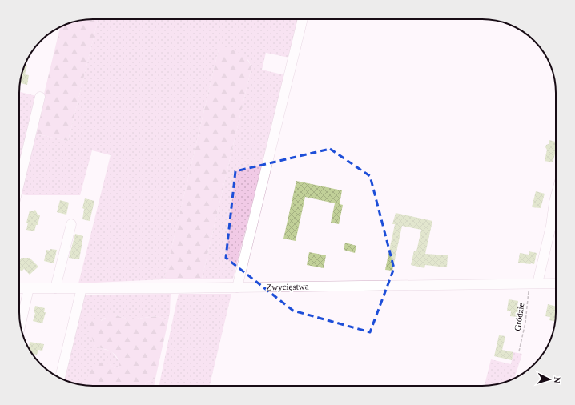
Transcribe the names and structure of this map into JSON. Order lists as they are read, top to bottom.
{
  "streets": {
    "street": ["Zwycięstwa"],
    "path": ["Gródzie"]
  },
  "crossings": [
    ["Zwycięstwa", "Gródzie"]
  ],
  "north": "right"
}
